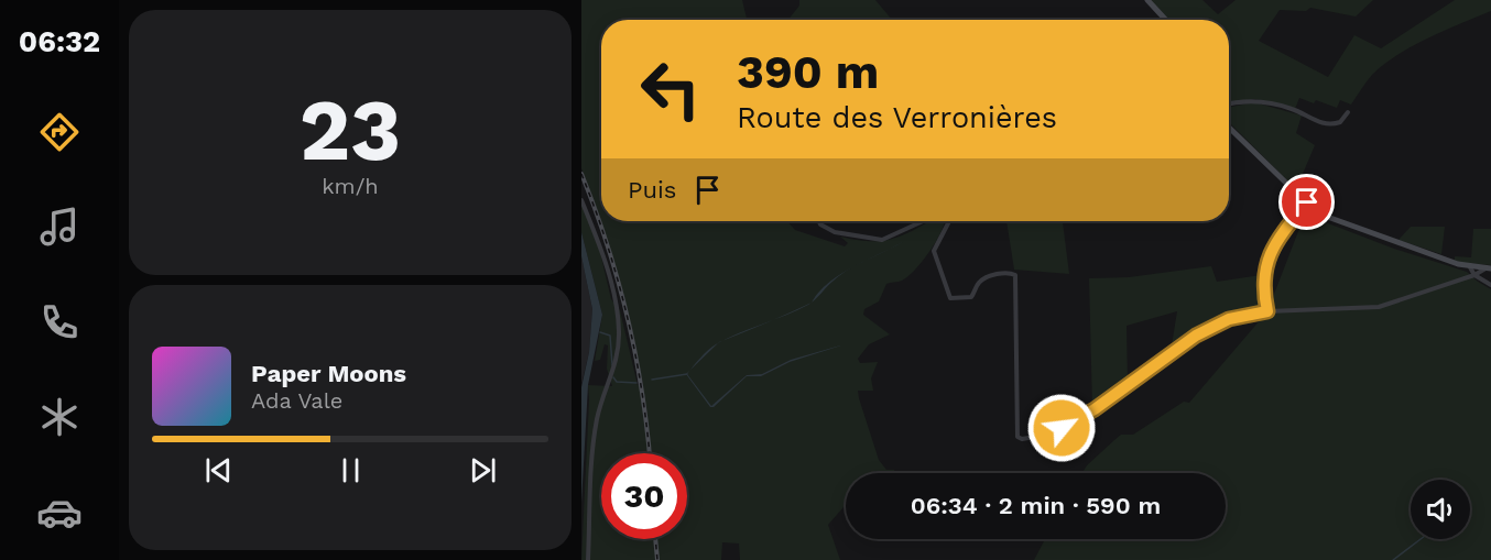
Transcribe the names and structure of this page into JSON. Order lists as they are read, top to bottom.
{
  "page": {
    "tabs": "06:32",
    "tile": ["23", "km/h"],
    "turn": ["390 m", "Route des Verronières"],
    "then": "Puis",
    "song": ["Paper Moons", "Ada Vale"],
    "limit": "30",
    "trip": "06:34 · 2 min · 590 m"
  }
}
